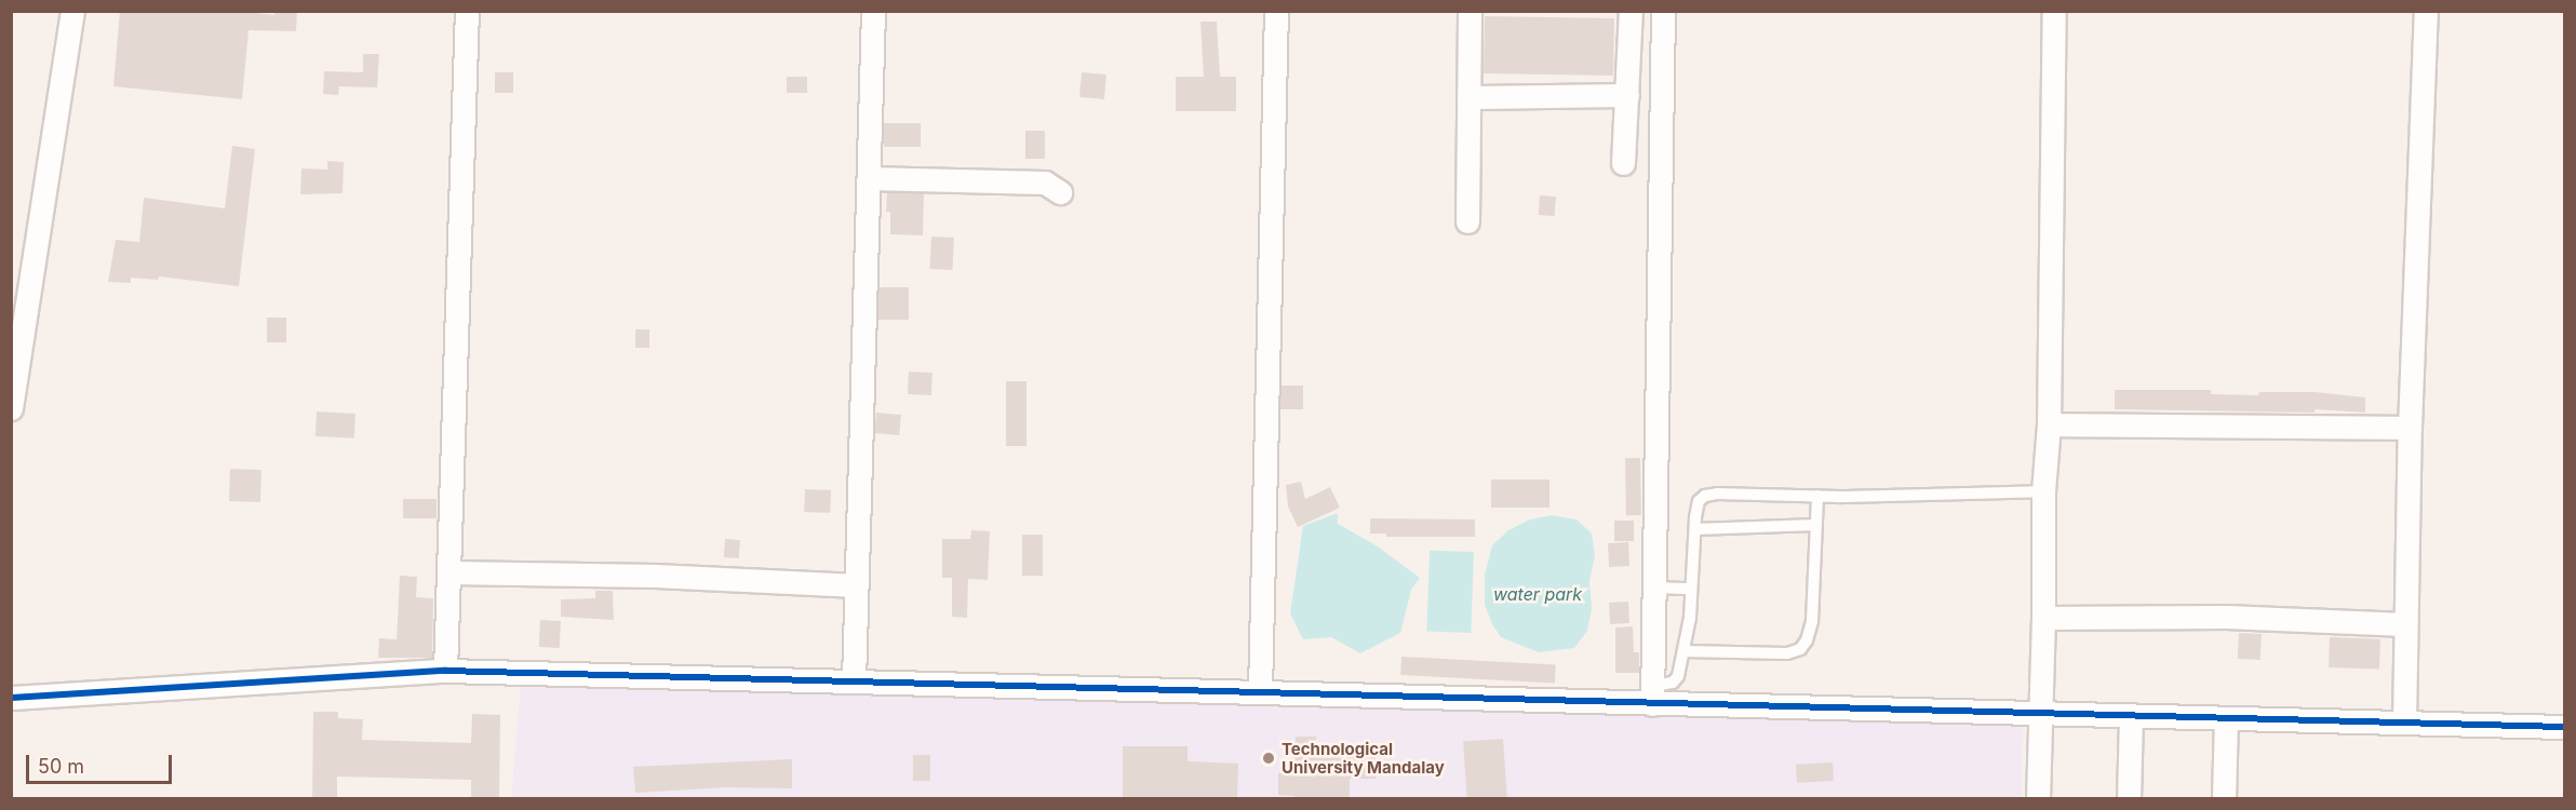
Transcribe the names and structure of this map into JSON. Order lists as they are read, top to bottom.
{
  "water": ["water park"],
  "places": ["Technological University Mandalay"],
  "scale_bar": "50 m"
}
